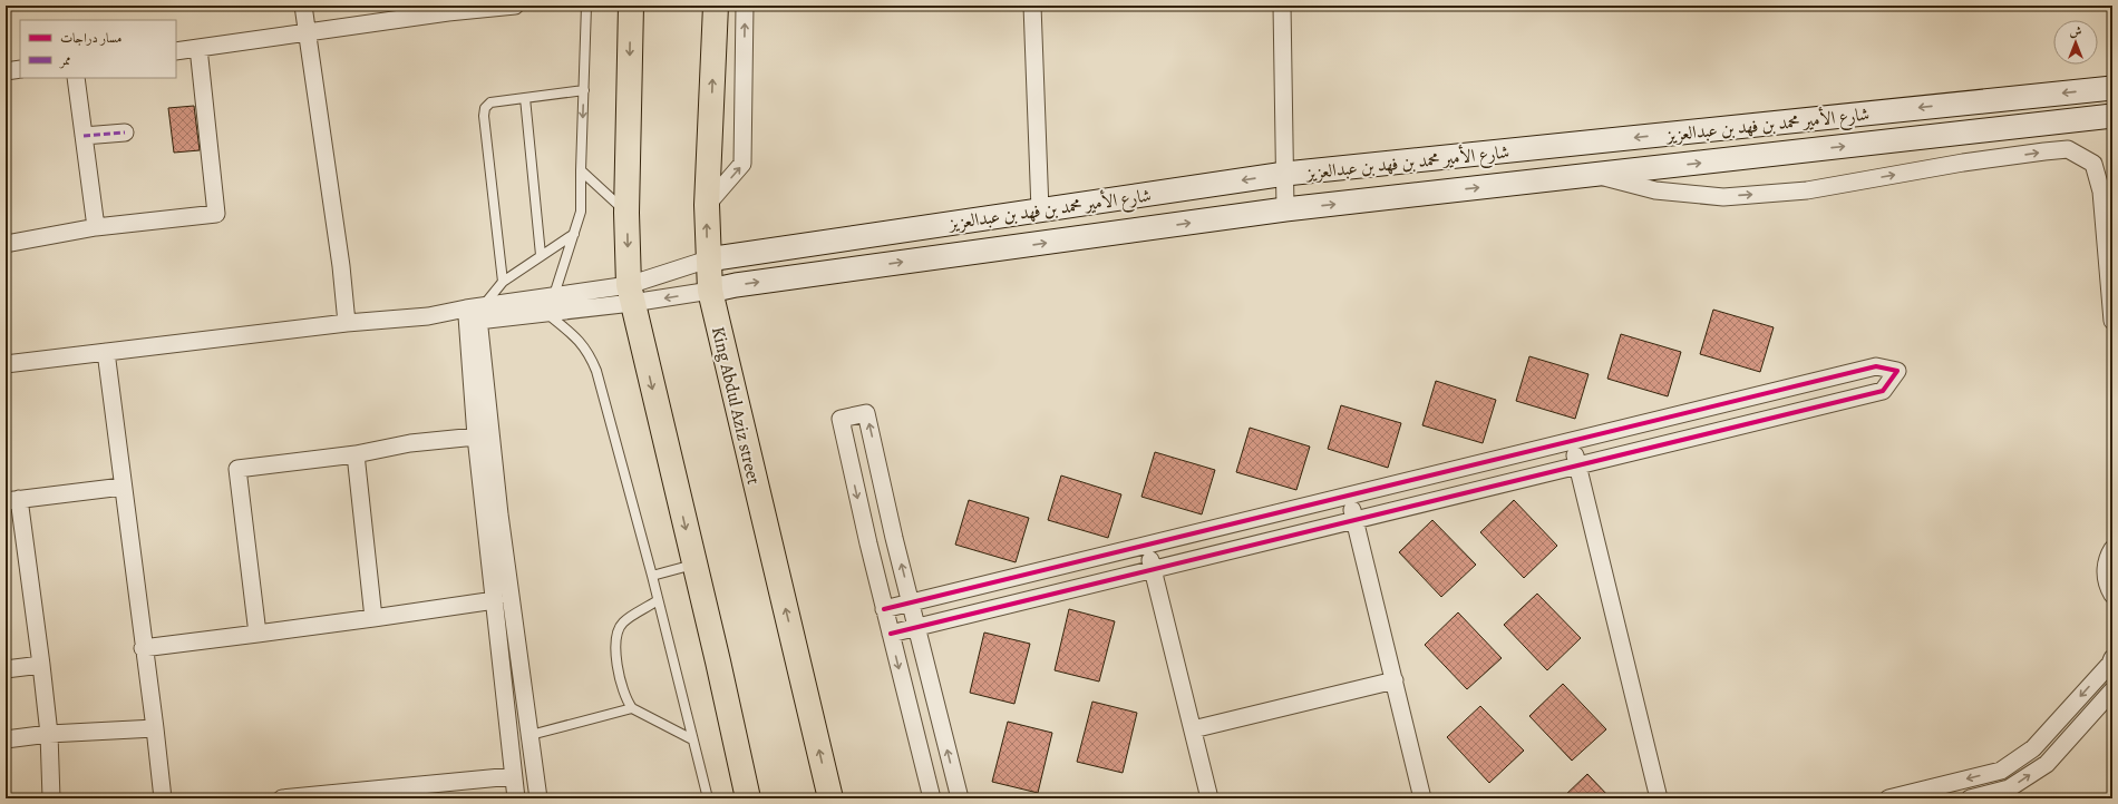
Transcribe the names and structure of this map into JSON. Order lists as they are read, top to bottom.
{
  "streets": {
    "main road": ["شارع الأمير محمد بن فهد بن عبدالعزيز", "King Abdul Aziz street"]
  },
  "crossings": [
    ["شارع الأمير محمد بن فهد بن عبدالعزيز", "King Abdul Aziz street"]
  ],
  "legend": ["مسار دراجات", "ممر"],
  "north": "top"
}
